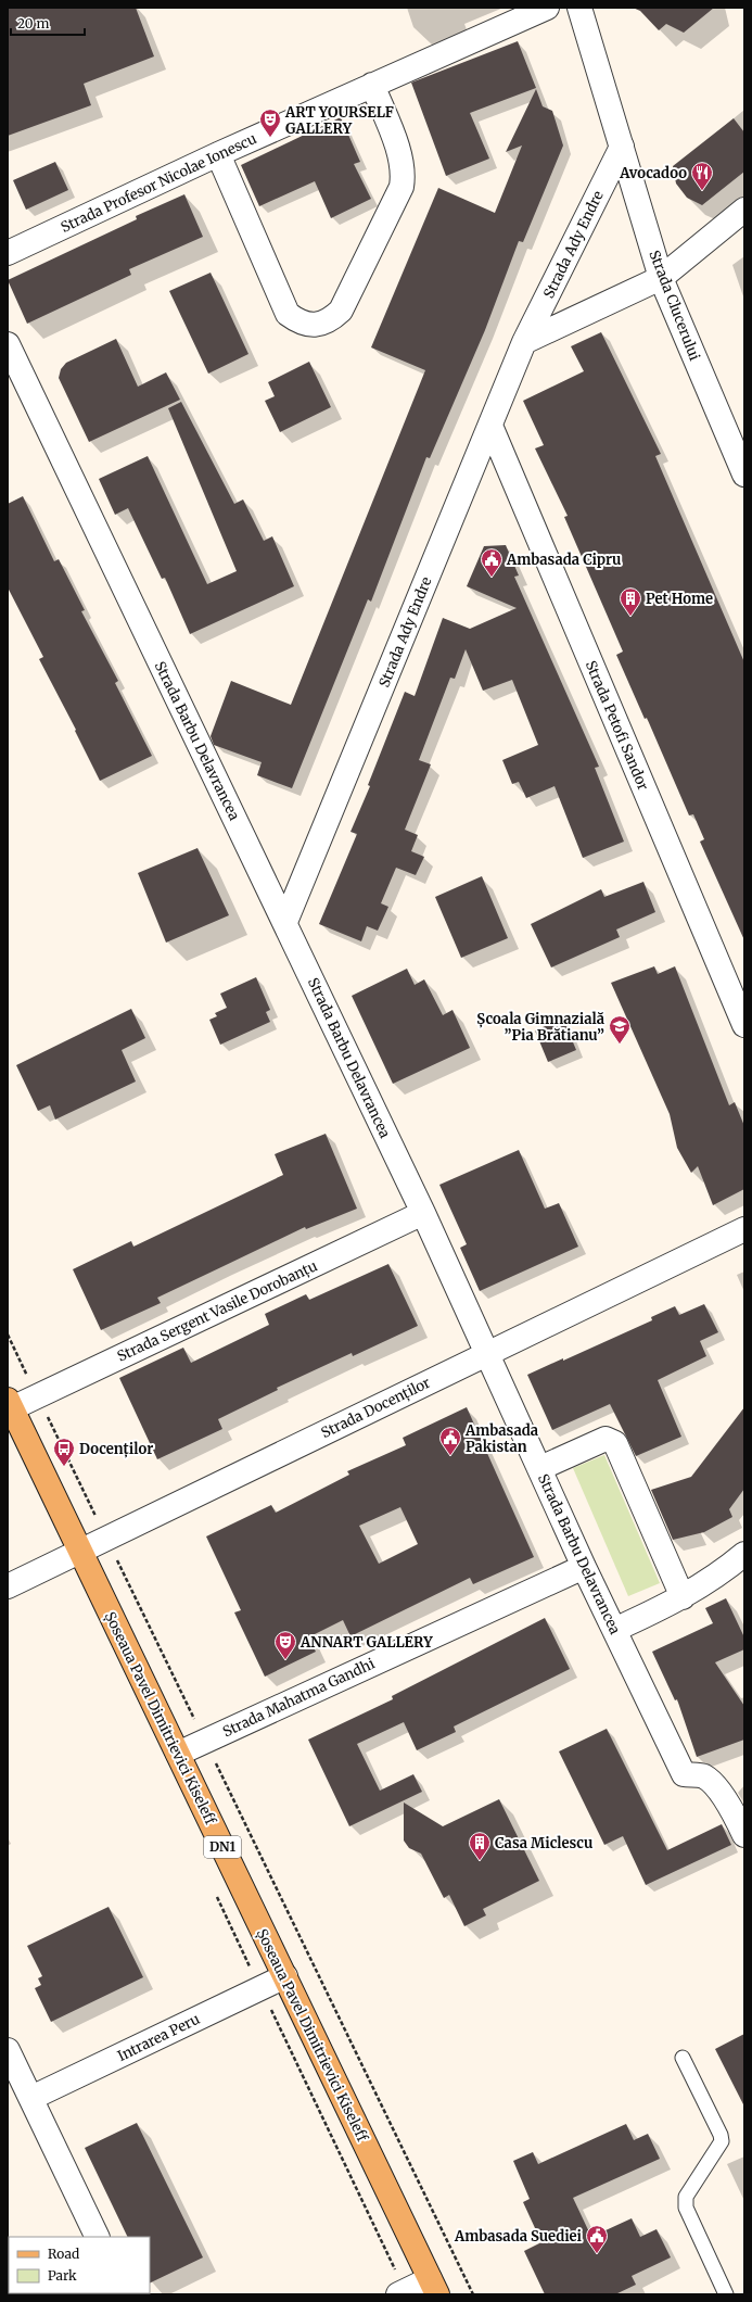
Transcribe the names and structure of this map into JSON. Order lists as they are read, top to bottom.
{
  "streets": {
    "main road": ["Șoseaua Pavel Dimitrievici Kiseleff", "DN1"],
    "street": [
      "Strada Profesor Nicolae Ionescu",
      "Strada Ady Endre",
      "Strada Clucerului",
      "Strada Petofi Sandor",
      "Strada Barbu Delavrancea",
      "Strada Sergent Vasile Dorobanțu",
      "Strada Docenților",
      "Strada Mahatma Gandhi",
      "Intrarea Peru"
    ]
  },
  "crossings": [
    ["Strada Ady Endre", "Strada Clucerului"],
    ["Strada Ady Endre", "Strada Petofi Sandor"],
    ["Strada Ady Endre", "Strada Barbu Delavrancea"],
    ["Strada Barbu Delavrancea", "Strada Sergent Vasile Dorobanțu"],
    ["Strada Barbu Delavrancea", "Strada Docenților"],
    ["Strada Barbu Delavrancea", "Strada Mahatma Gandhi"],
    ["Strada Sergent Vasile Dorobanțu", "Șoseaua Pavel Dimitrievici Kiseleff"],
    ["Strada Docenților", "Șoseaua Pavel Dimitrievici Kiseleff"],
    ["Strada Mahatma Gandhi", "Șoseaua Pavel Dimitrievici Kiseleff"],
    ["Șoseaua Pavel Dimitrievici Kiseleff", "Intrarea Peru"]
  ],
  "places": {
    "theatre": ["ART YOURSELF GALLERY", "ANNART GALLERY"],
    "restaurant": ["Avocadoo"],
    "public building": ["Ambasada Cipru", "Ambasada Pakistan", "Ambasada Suediei"],
    "building": ["Pet Home", "Casa Miclescu"],
    "school or university": ["Școala Gimnazială ”Pia Brătianu”"],
    "bus stop": ["Docenților"]
  },
  "legend": ["Road", "Park"],
  "scale_bar": "20 m"
}
